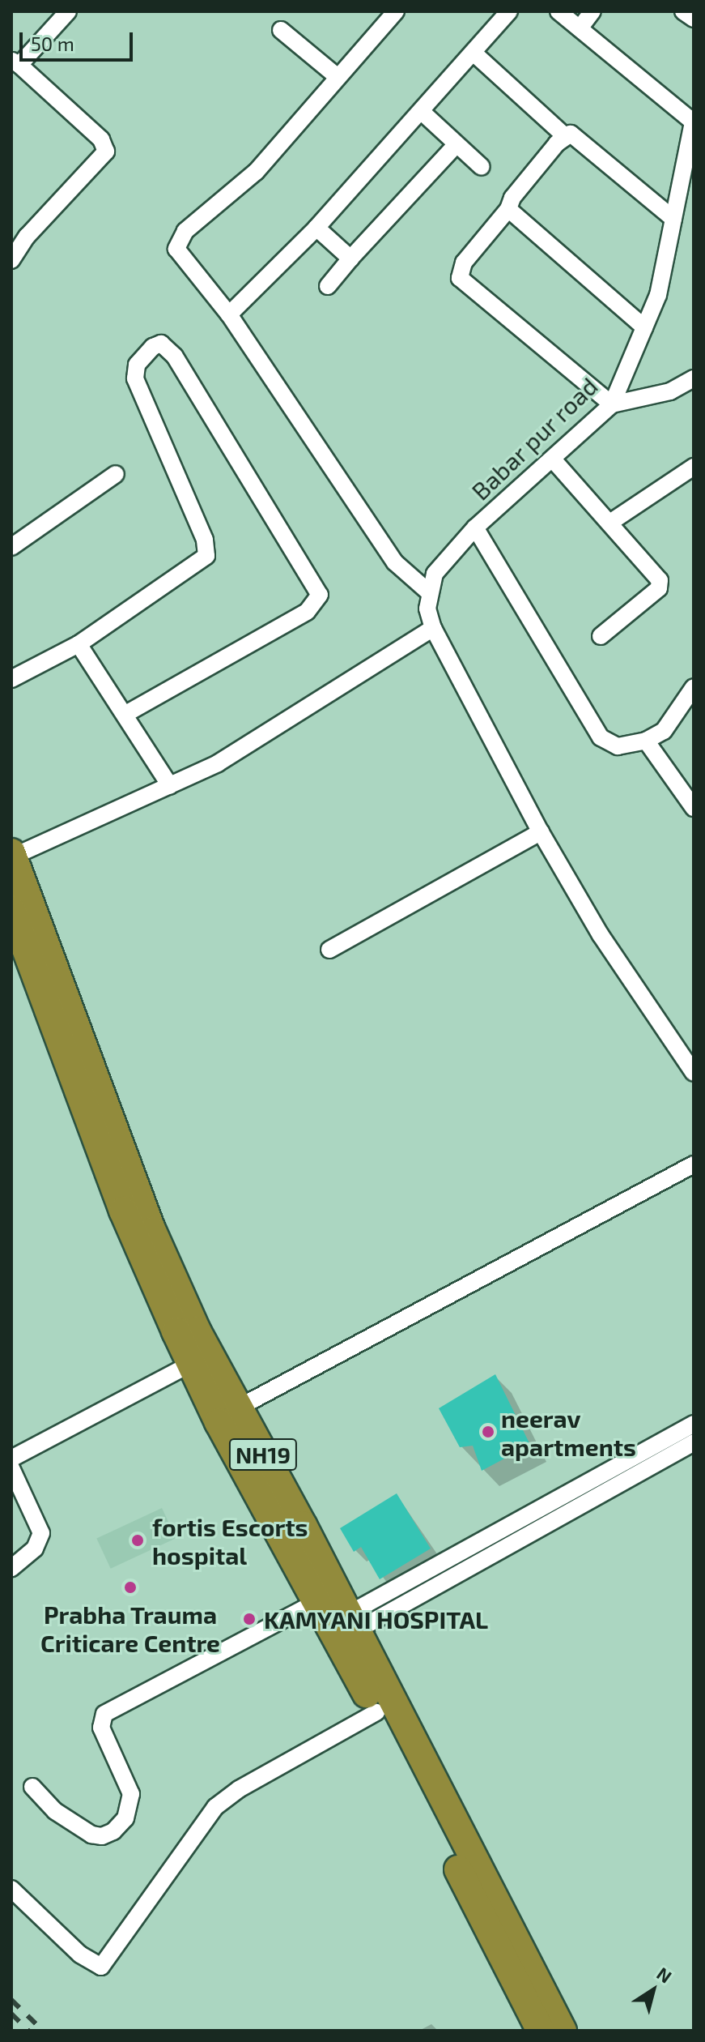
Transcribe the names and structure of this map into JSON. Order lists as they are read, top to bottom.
{
  "streets": {
    "highway": ["NH19"],
    "street": ["Babar pur road"]
  },
  "places": [
    "neerav apartments",
    "fortis Escorts hospital",
    "Prabha Trauma Criticare Centre",
    "KAMYANI HOSPITAL"
  ],
  "scale_bar": "50 m",
  "north": "top right"
}
